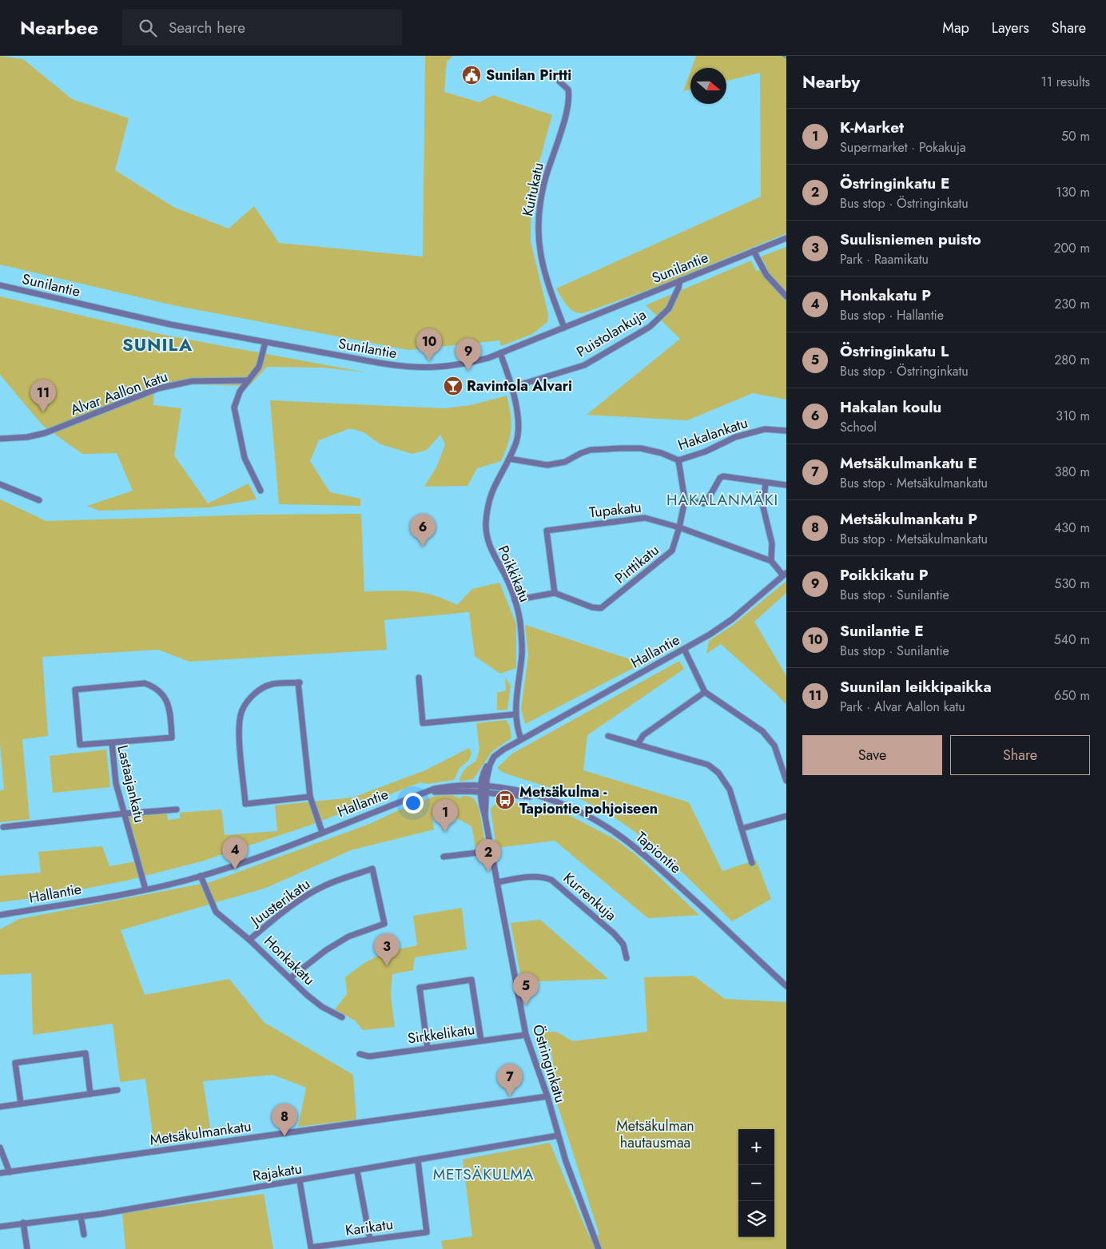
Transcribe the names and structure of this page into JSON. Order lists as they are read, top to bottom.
{
  "streets": {
    "street": [
      "Kuitukatu",
      "Sunilantie",
      "Puistolankuja",
      "Alvar Aallon katu",
      "Hakalankatu",
      "Tupakatu",
      "Pirttikatu",
      "Poikkikatu",
      "Hallantie",
      "Lastaajankatu",
      "Tapiontie",
      "Kurrenkuja",
      "Juusterikatu",
      "Honkakatu",
      "Sirkkelikatu",
      "Östringinkatu",
      "Metsäkulmankatu",
      "Rajakatu",
      "Karikatu"
    ]
  },
  "crossings": [
    ["Kuitukatu", "Sunilantie"],
    ["Sunilantie", "Puistolankuja"],
    ["Sunilantie", "Poikkikatu"],
    ["Puistolankuja", "Poikkikatu"],
    ["Hakalankatu", "Pirttikatu"],
    ["Hakalankatu", "Poikkikatu"],
    ["Tupakatu", "Pirttikatu"],
    ["Poikkikatu", "Hallantie"],
    ["Hallantie", "Lastaajankatu"],
    ["Hallantie", "Tapiontie"],
    ["Hallantie", "Honkakatu"],
    ["Hallantie", "Östringinkatu"],
    ["Tapiontie", "Östringinkatu"],
    ["Kurrenkuja", "Östringinkatu"],
    ["Juusterikatu", "Honkakatu"],
    ["Sirkkelikatu", "Östringinkatu"],
    ["Östringinkatu", "Metsäkulmankatu"],
    ["Östringinkatu", "Rajakatu"],
    ["Rajakatu", "Karikatu"]
  ],
  "districts": ["SUNILA", "HAKALANMÄKI", "METSÄKULMA"],
  "parks": ["Metsäkulman hautausmaa"],
  "places": {
    "public building": ["Sunilan Pirtti"],
    "bar": ["Ravintola Alvari"],
    "bus stop": ["Metsäkulma - Tapiontie pohjoiseen"]
  },
  "north": "right",
  "page": {
    "header": "Nearbee",
    "search": "Search here",
    "nav": ["Map", "Layers", "Share"],
    "heading": ["Nearby", "11 results"],
    "list": [
      {
        "mark": "1",
        "name": "K-Market",
        "note": "Supermarket · Pokakuja",
        "value": "50 m"
      },
      {
        "mark": "2",
        "name": "Östringinkatu E",
        "note": "Bus stop · Östringinkatu",
        "value": "130 m"
      },
      {
        "mark": "3",
        "name": "Suulisniemen puisto",
        "note": "Park · Raamikatu",
        "value": "200 m"
      },
      {
        "mark": "4",
        "name": "Honkakatu P",
        "note": "Bus stop · Hallantie",
        "value": "230 m"
      },
      {
        "mark": "5",
        "name": "Östringinkatu L",
        "note": "Bus stop · Östringinkatu",
        "value": "280 m"
      },
      {
        "mark": "6",
        "name": "Hakalan koulu",
        "note": "School",
        "value": "310 m"
      },
      {
        "mark": "7",
        "name": "Metsäkulmankatu E",
        "note": "Bus stop · Metsäkulmankatu",
        "value": "380 m"
      },
      {
        "mark": "8",
        "name": "Metsäkulmankatu P",
        "note": "Bus stop · Metsäkulmankatu",
        "value": "430 m"
      },
      {
        "mark": "9",
        "name": "Poikkikatu P",
        "note": "Bus stop · Sunilantie",
        "value": "530 m"
      },
      {
        "mark": "10",
        "name": "Sunilantie E",
        "note": "Bus stop · Sunilantie",
        "value": "540 m"
      },
      {
        "mark": "11",
        "name": "Suunilan leikkipaikka",
        "note": "Park · Alvar Aallon katu",
        "value": "650 m"
      }
    ],
    "pins": [
      "10",
      "9",
      "11",
      "6",
      "1",
      "4",
      "2",
      "3",
      "5",
      "7",
      "8"
    ],
    "buttons": ["Save", "Share"],
    "map_buttons": ["+", "−"]
  }
}
